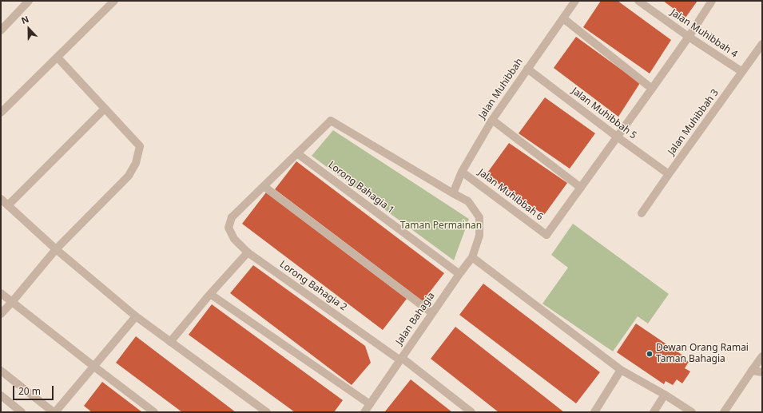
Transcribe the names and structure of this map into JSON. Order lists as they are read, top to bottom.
{
  "streets": {
    "street": [
      "Jalan Muhibbah 4",
      "Jalan Muhibbah",
      "Jalan Muhibbah 5",
      "Jalan Muhibbah 3",
      "Lorong Bahagia 1",
      "Jalan Muhibbah 6",
      "Lorong Bahagia 2",
      "Jalan Bahagia"
    ]
  },
  "crossings": [
    ["Jalan Muhibbah 4", "Jalan Muhibbah 3"],
    ["Jalan Muhibbah", "Jalan Muhibbah 5"],
    ["Jalan Muhibbah", "Jalan Muhibbah 6"],
    ["Jalan Muhibbah", "Jalan Bahagia"],
    ["Jalan Muhibbah 5", "Jalan Muhibbah 3"],
    ["Lorong Bahagia 1", "Jalan Bahagia"],
    ["Lorong Bahagia 2", "Jalan Bahagia"]
  ],
  "parks": ["Taman Permainan"],
  "places": ["Dewan Orang Ramai Taman Bahagia"],
  "scale_bar": "20 m",
  "north": "top"
}
